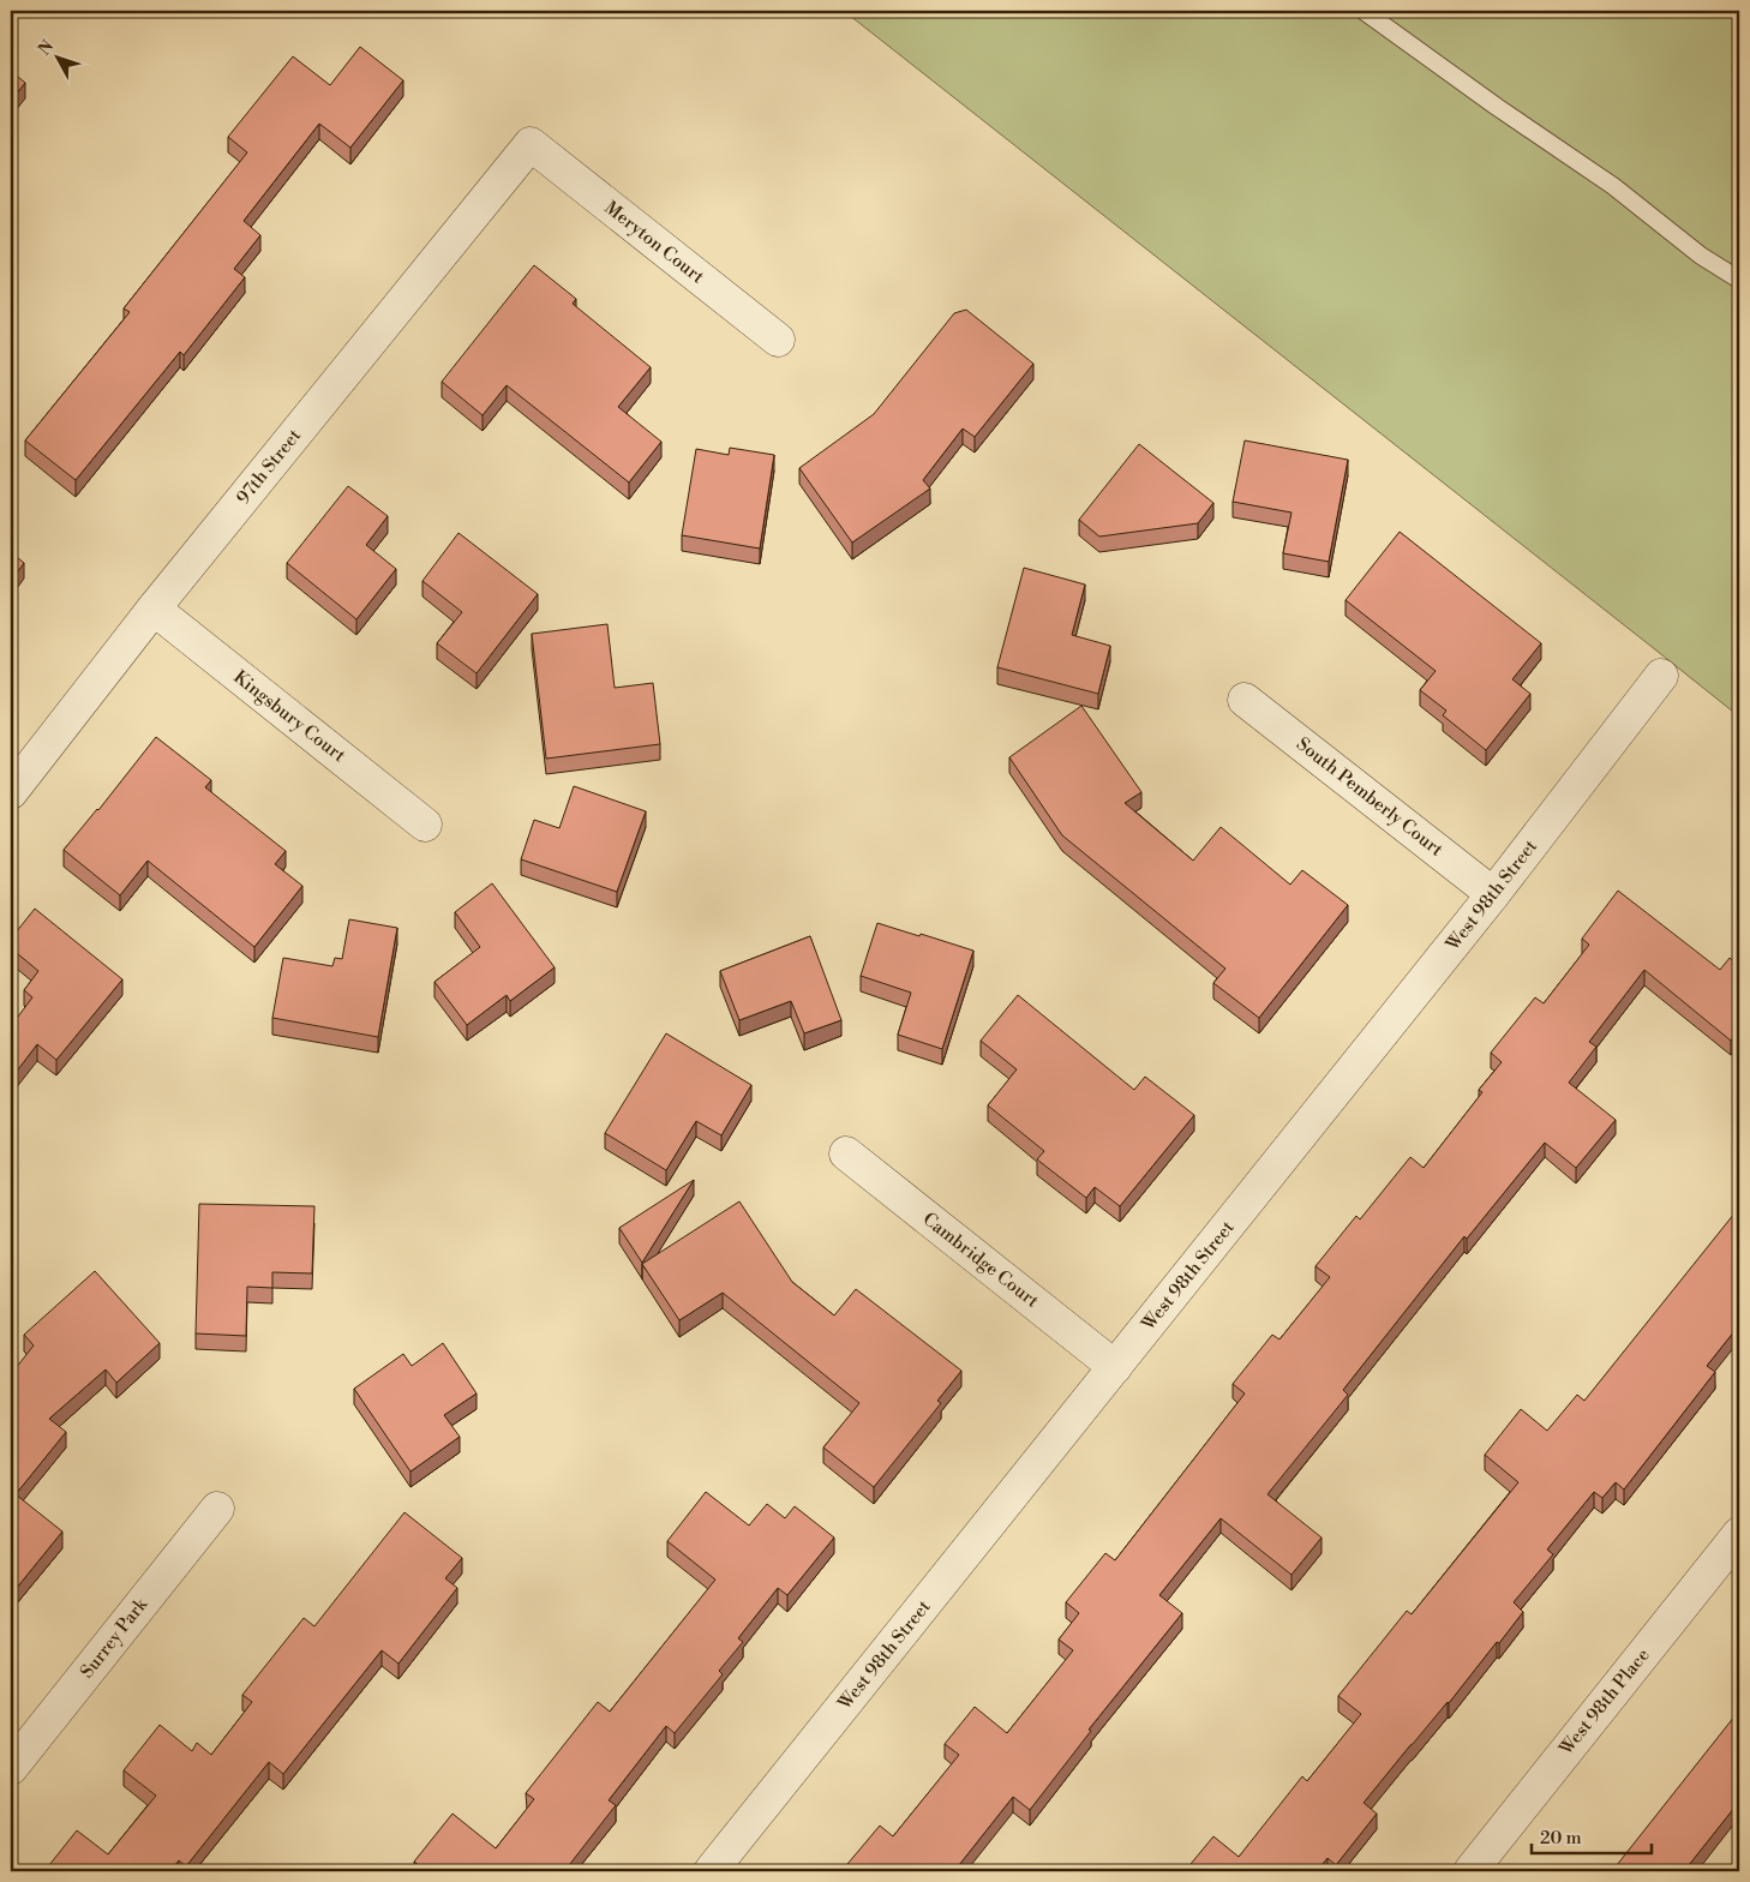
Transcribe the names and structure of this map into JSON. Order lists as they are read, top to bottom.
{
  "streets": {
    "street": [
      "Meryton Court",
      "97th Street",
      "Kingsbury Court",
      "South Pemberly Court",
      "West 98th Street",
      "Cambridge Court",
      "Surrey Park",
      "West 98th Place"
    ]
  },
  "crossings": [
    ["Meryton Court", "97th Street"],
    ["97th Street", "Kingsbury Court"],
    ["South Pemberly Court", "West 98th Street"],
    ["West 98th Street", "Cambridge Court"]
  ],
  "scale_bar": "20 m",
  "north": "top left"
}
